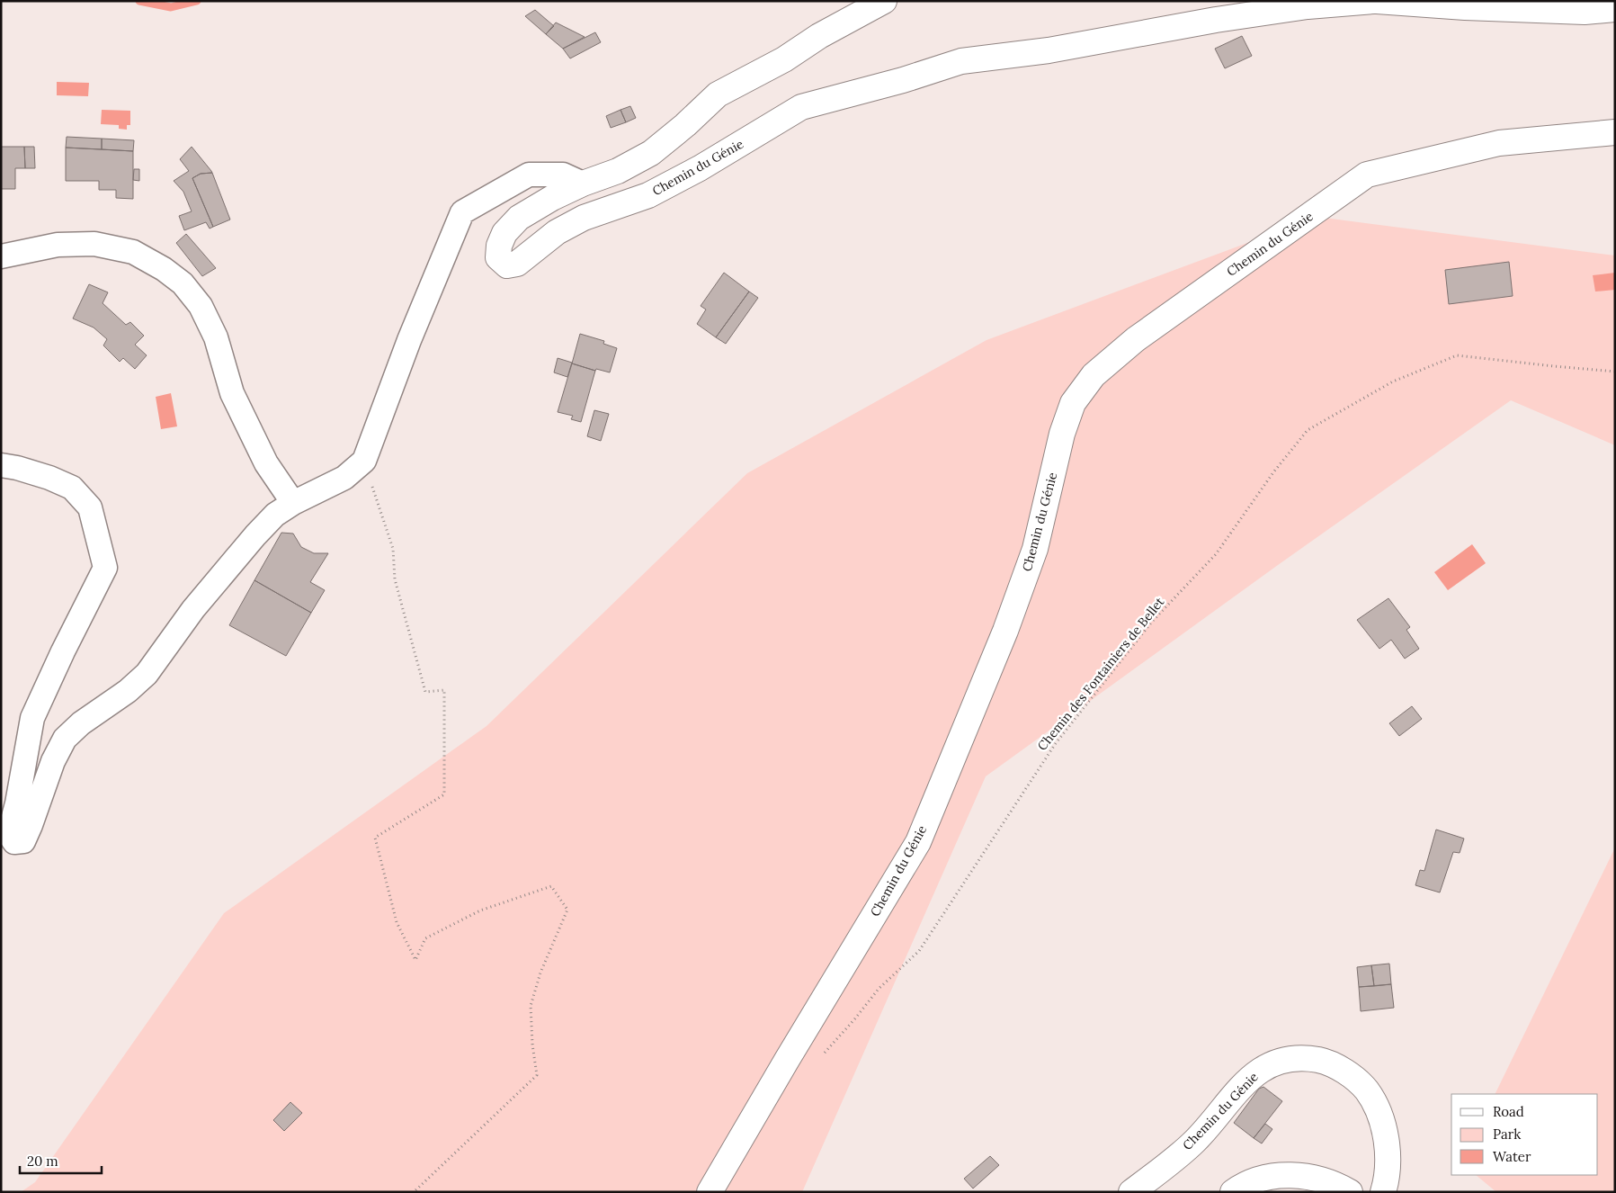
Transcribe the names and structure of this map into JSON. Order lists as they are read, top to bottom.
{
  "streets": {
    "street": ["Chemin du Génie"],
    "path": ["Chemin des Fontainiers de Bellet"]
  },
  "legend": ["Road", "Park", "Water"],
  "scale_bar": "20 m"
}
